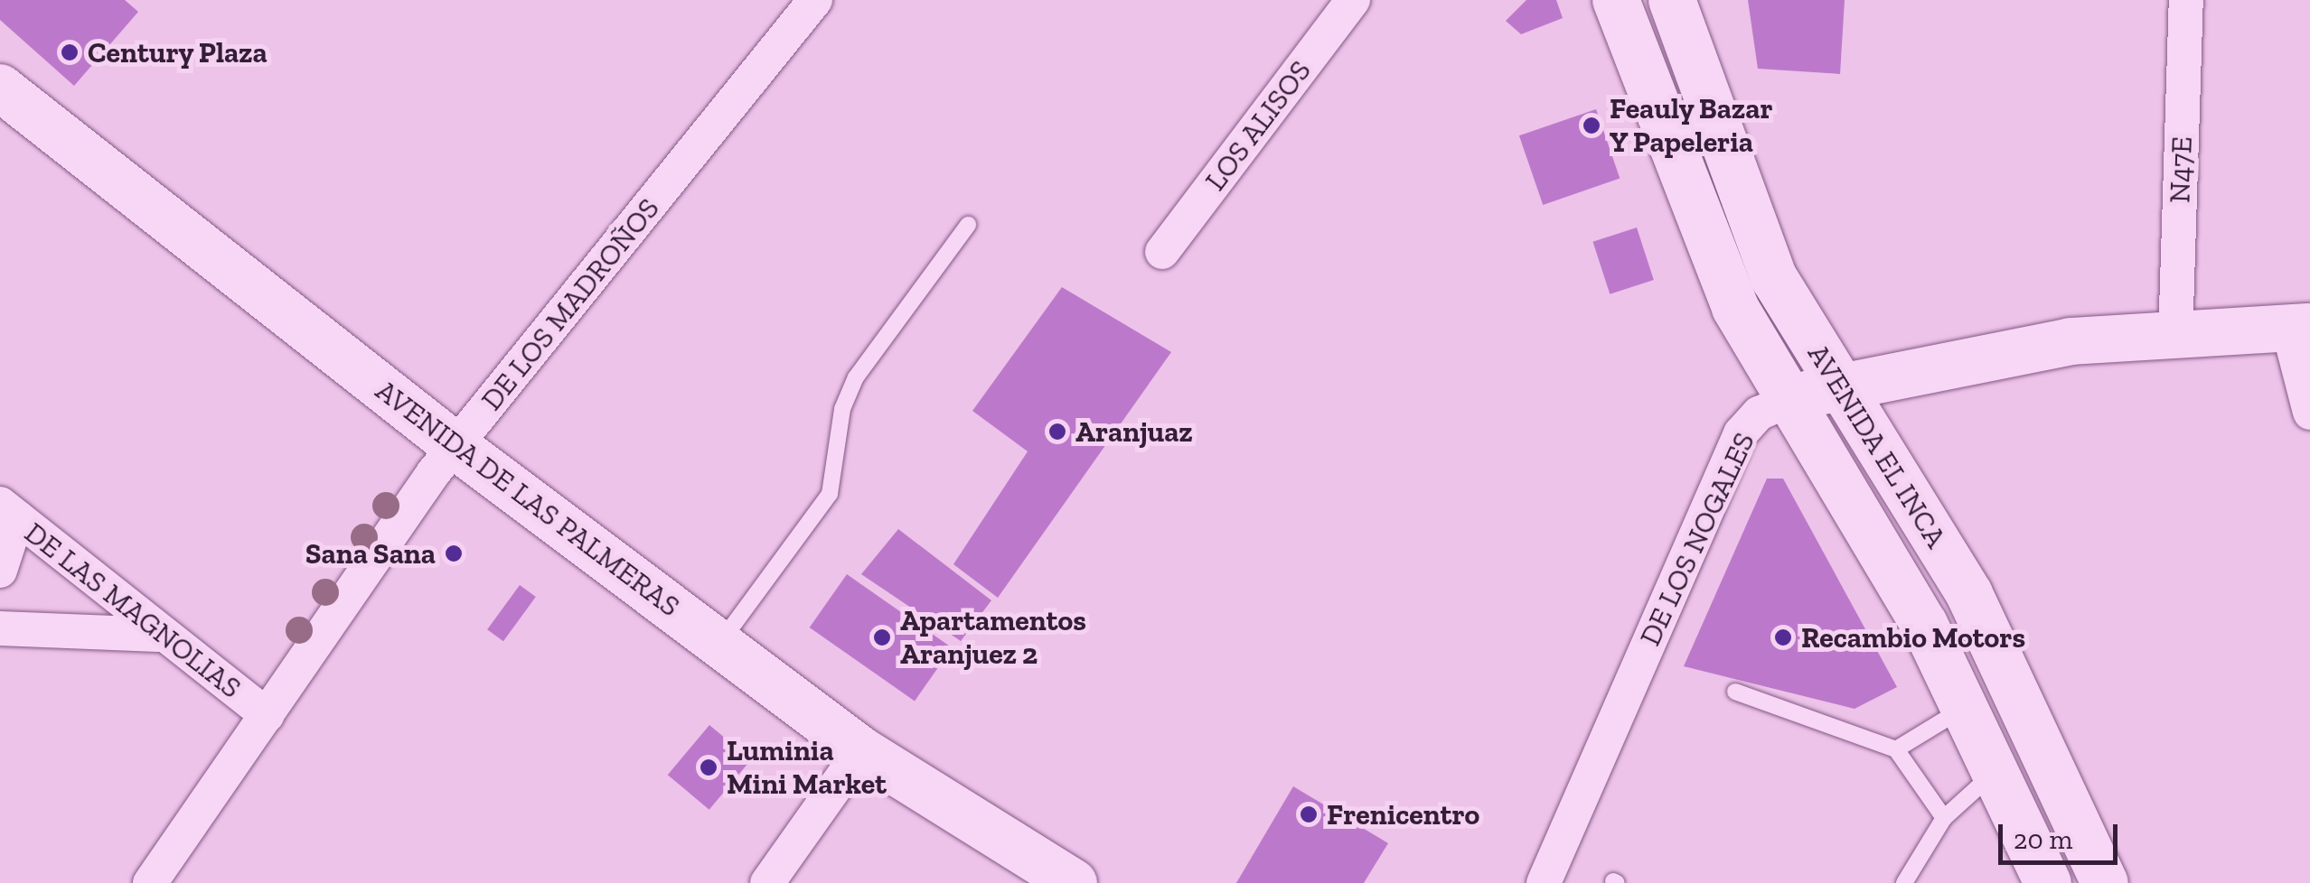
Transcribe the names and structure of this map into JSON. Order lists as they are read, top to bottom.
{
  "streets": {
    "main road": ["AVENIDA EL INCA", "AVENIDA DE LAS PALMERAS", "DE LOS NOGALES"],
    "street": [
      "LOS ALISOS",
      "N47E",
      "DE LOS MADROÑOS",
      "DE LAS MAGNOLIAS"
    ]
  },
  "crossings": [
    ["N47E", "DE LOS NOGALES"],
    ["DE LOS MADROÑOS", "AVENIDA DE LAS PALMERAS"],
    ["DE LOS MADROÑOS", "DE LAS MAGNOLIAS"],
    ["AVENIDA EL INCA", "DE LOS NOGALES"]
  ],
  "places": [
    "Century Plaza",
    "Feauly Bazar Y Papeleria",
    "Aranjuaz",
    "Sana Sana",
    "Apartamentos Aranjuez 2",
    "Recambio Motors",
    "Luminia Mini Market",
    "Frenicentro"
  ],
  "scale_bar": "20 m"
}
